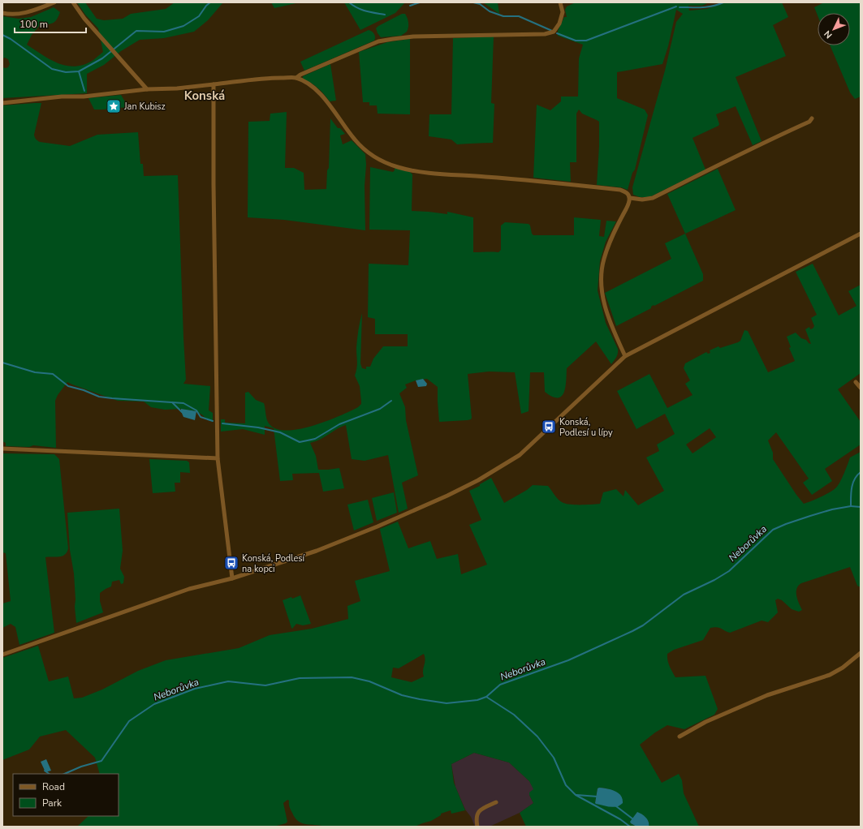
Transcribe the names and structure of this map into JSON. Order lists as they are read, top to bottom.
{
  "districts": ["Konská"],
  "water": ["Neborůvka"],
  "places": {
    "place": ["Jan Kubisz"],
    "bus stop": ["Konská, Podlesí u lípy", "Konská, Podlesí na kopci"]
  },
  "legend": ["Road", "Park"],
  "scale_bar": "100 m",
  "north": "bottom left"
}
